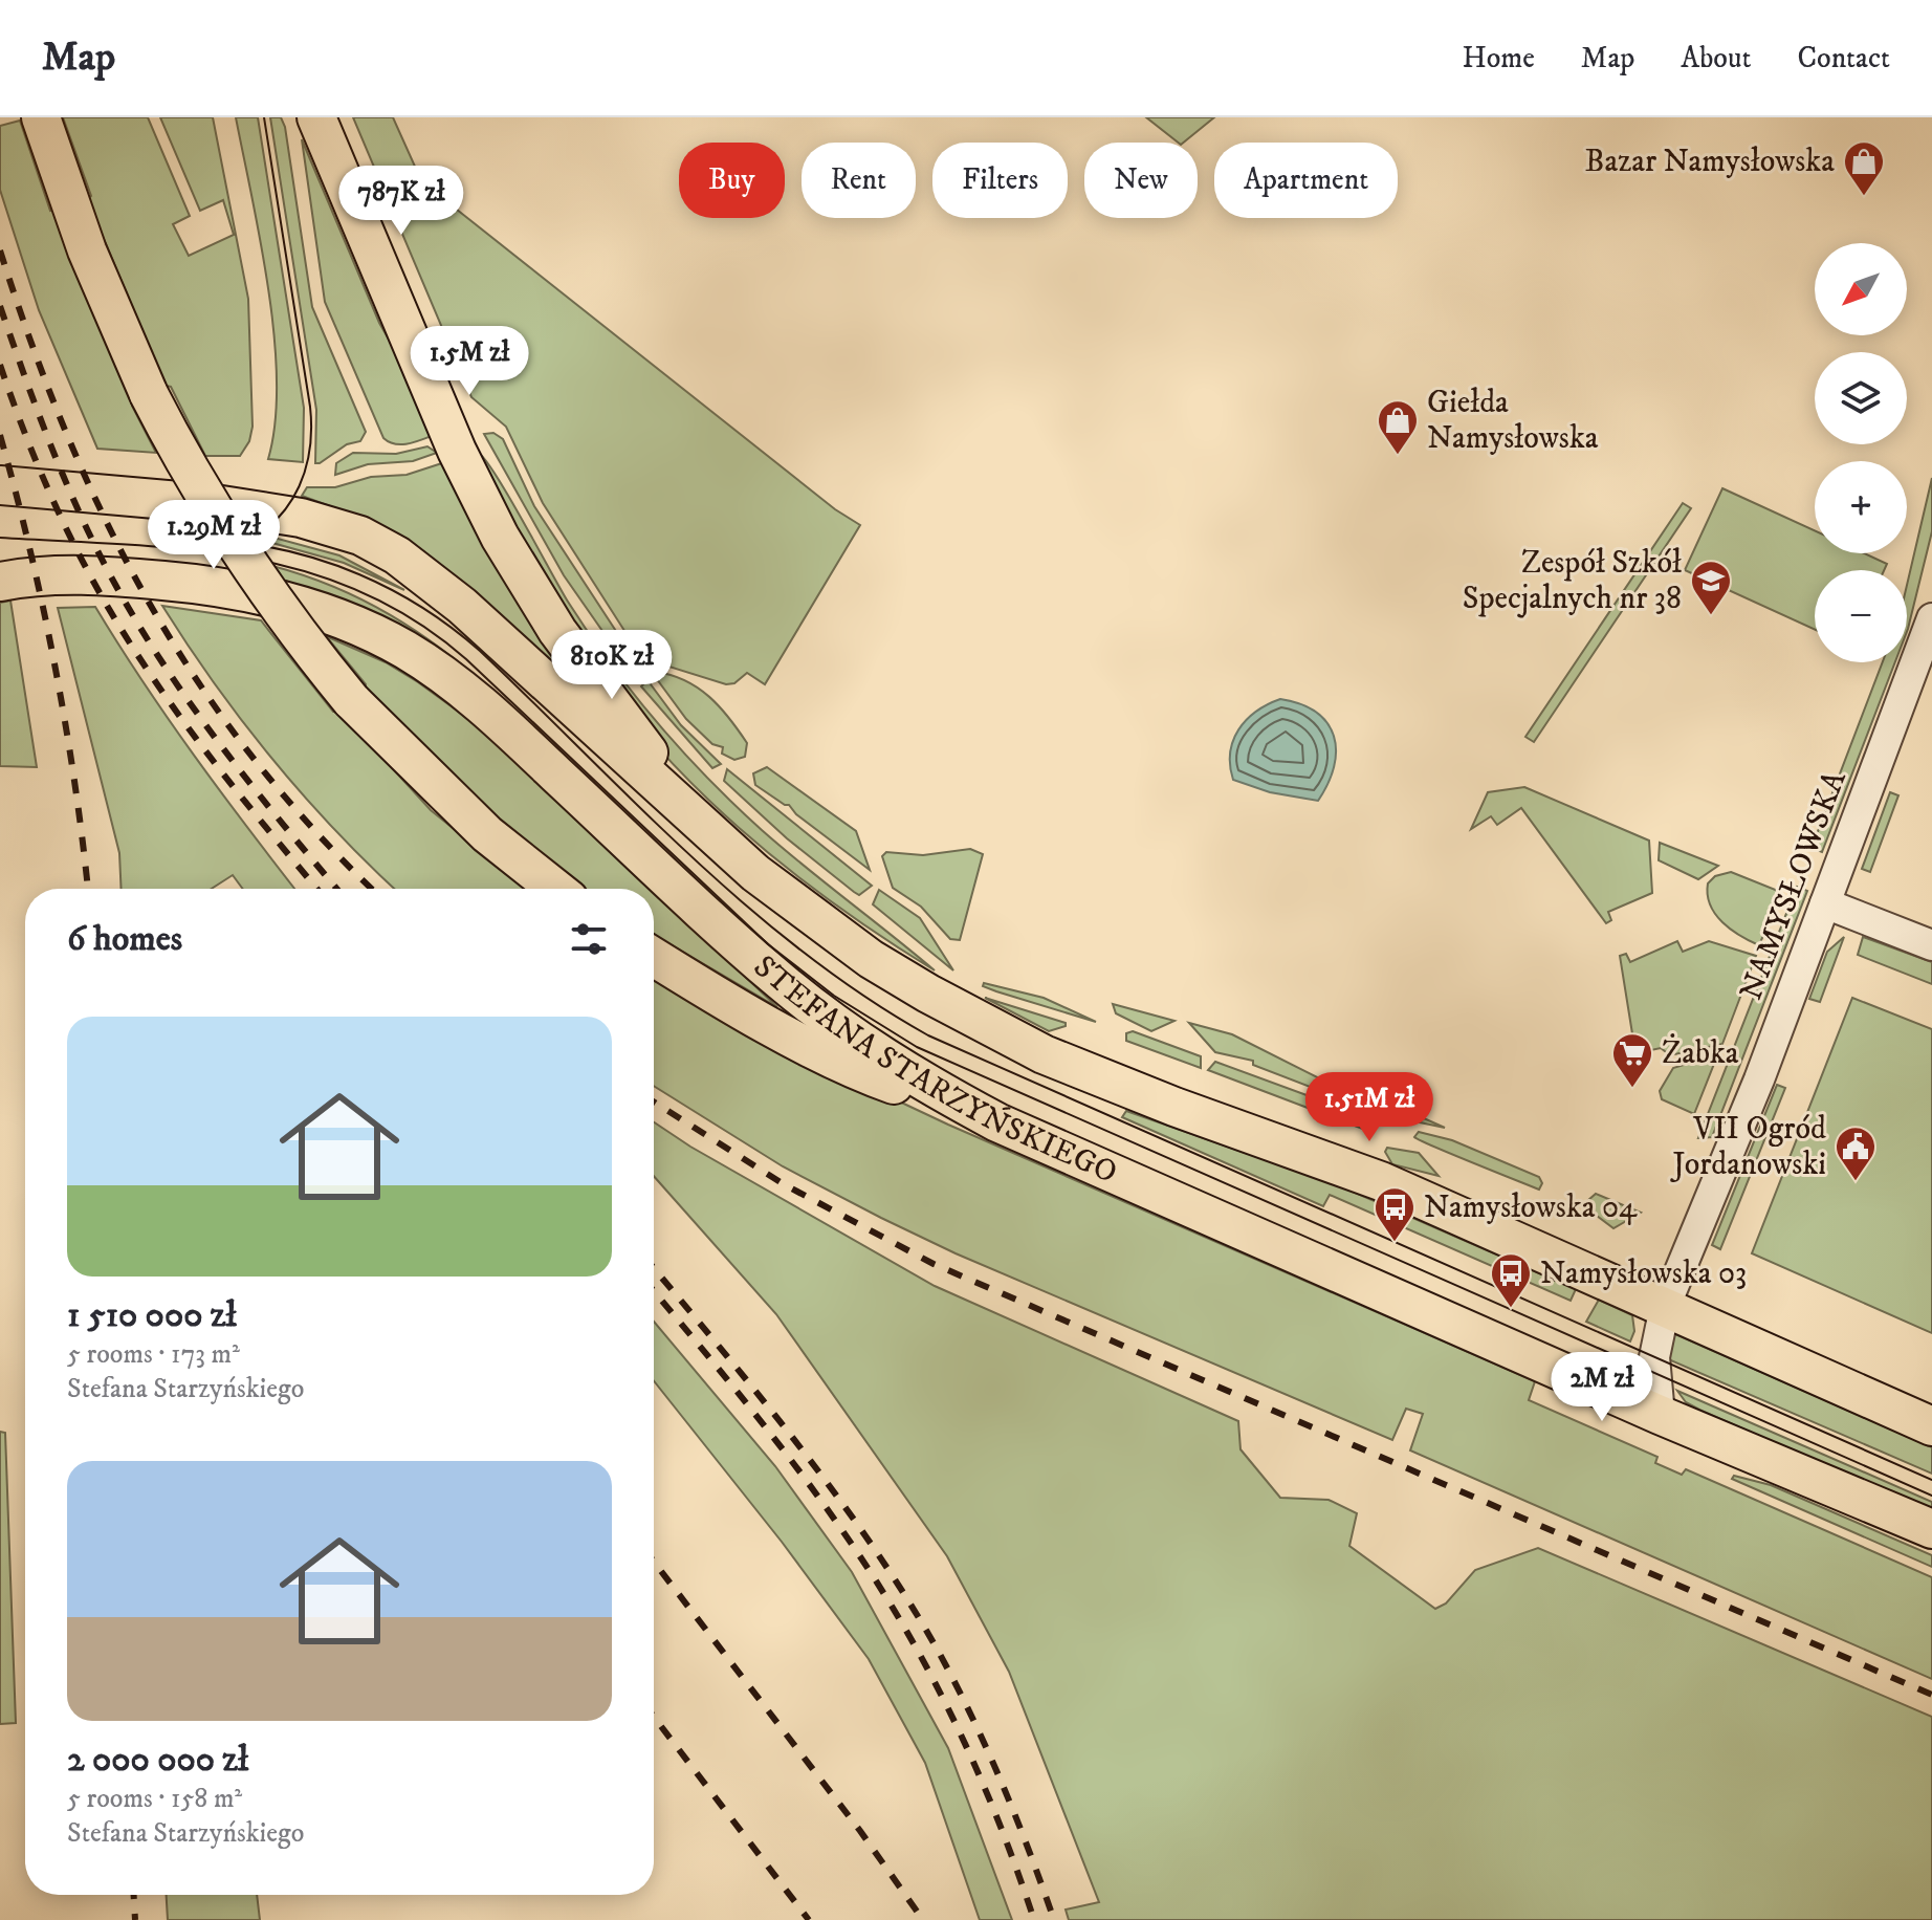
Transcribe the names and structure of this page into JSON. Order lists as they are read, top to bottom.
{
  "streets": {
    "main road": ["STEFANA STARZYŃSKIEGO"],
    "street": ["NAMYSŁOWSKA"]
  },
  "crossings": [
    ["NAMYSŁOWSKA", "STEFANA STARZYŃSKIEGO"]
  ],
  "places": {
    "shop": ["Bazar Namysłowska", "Giełda Namysłowska"],
    "school or university": ["Zespół Szkół Specjalnych nr 38"],
    "supermarket": ["Żabka"],
    "public building": ["VII Ogród Jordanowski"],
    "bus stop": ["Namysłowska 04", "Namysłowska 03"]
  },
  "north": "bottom left",
  "page": {
    "header": "Map",
    "nav": [
      "Home",
      "Map",
      "About",
      "Contact"
    ],
    "chip": [
      "Buy",
      "Rent",
      "Filters",
      "New",
      "Apartment"
    ],
    "price": [
      "787K zł",
      "1.5M zł",
      "1.29M zł",
      "810K zł",
      "1.51M zł",
      "2M zł"
    ],
    "map_buttons": ["+", "−"],
    "heading": "6 homes",
    "list": [
      {
        "name": "1 510 000 zł",
        "note": "5 rooms · 173 m² · Stefana Starzyńskiego"
      },
      {
        "name": "2 000 000 zł",
        "note": "5 rooms · 158 m² · Stefana Starzyńskiego"
      }
    ]
  }
}
